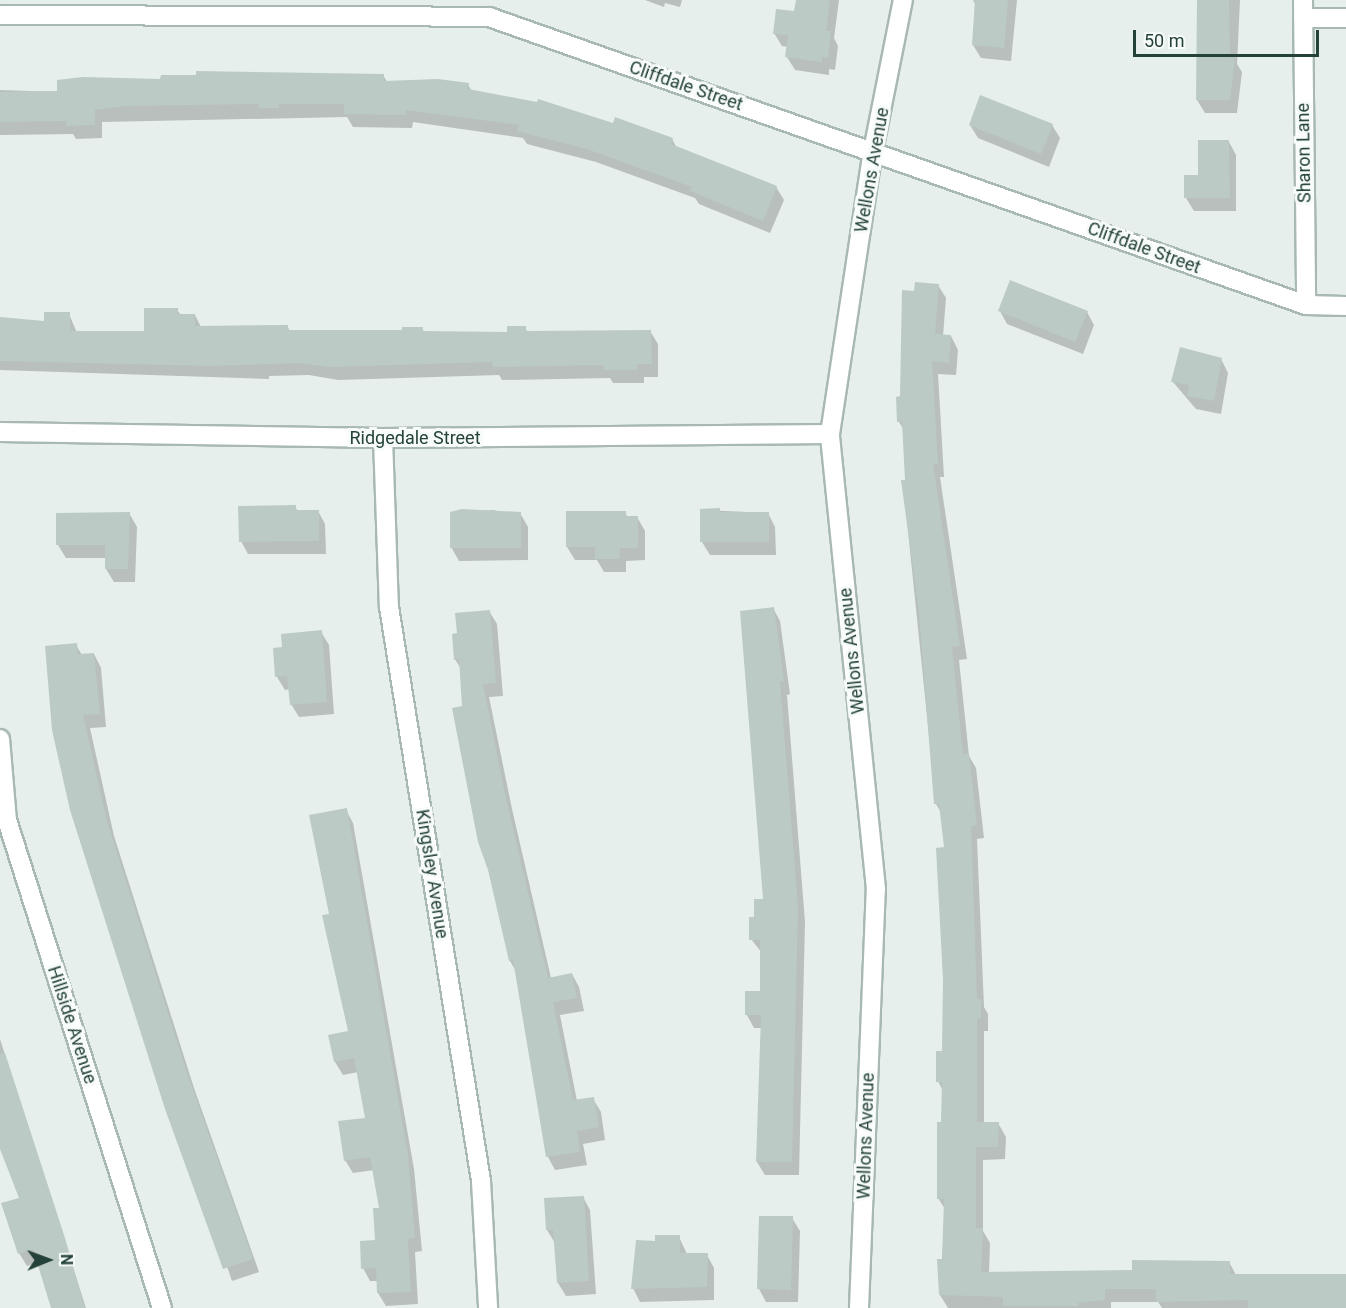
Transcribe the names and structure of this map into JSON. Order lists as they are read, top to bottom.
{
  "streets": {
    "street": [
      "Cliffdale Street",
      "Sharon Lane",
      "Wellons Avenue",
      "Ridgedale Street",
      "Kingsley Avenue",
      "Hillside Avenue"
    ]
  },
  "crossings": [
    ["Cliffdale Street", "Sharon Lane"],
    ["Cliffdale Street", "Wellons Avenue"],
    ["Wellons Avenue", "Ridgedale Street"],
    ["Ridgedale Street", "Kingsley Avenue"]
  ],
  "scale_bar": "50 m",
  "north": "right"
}
